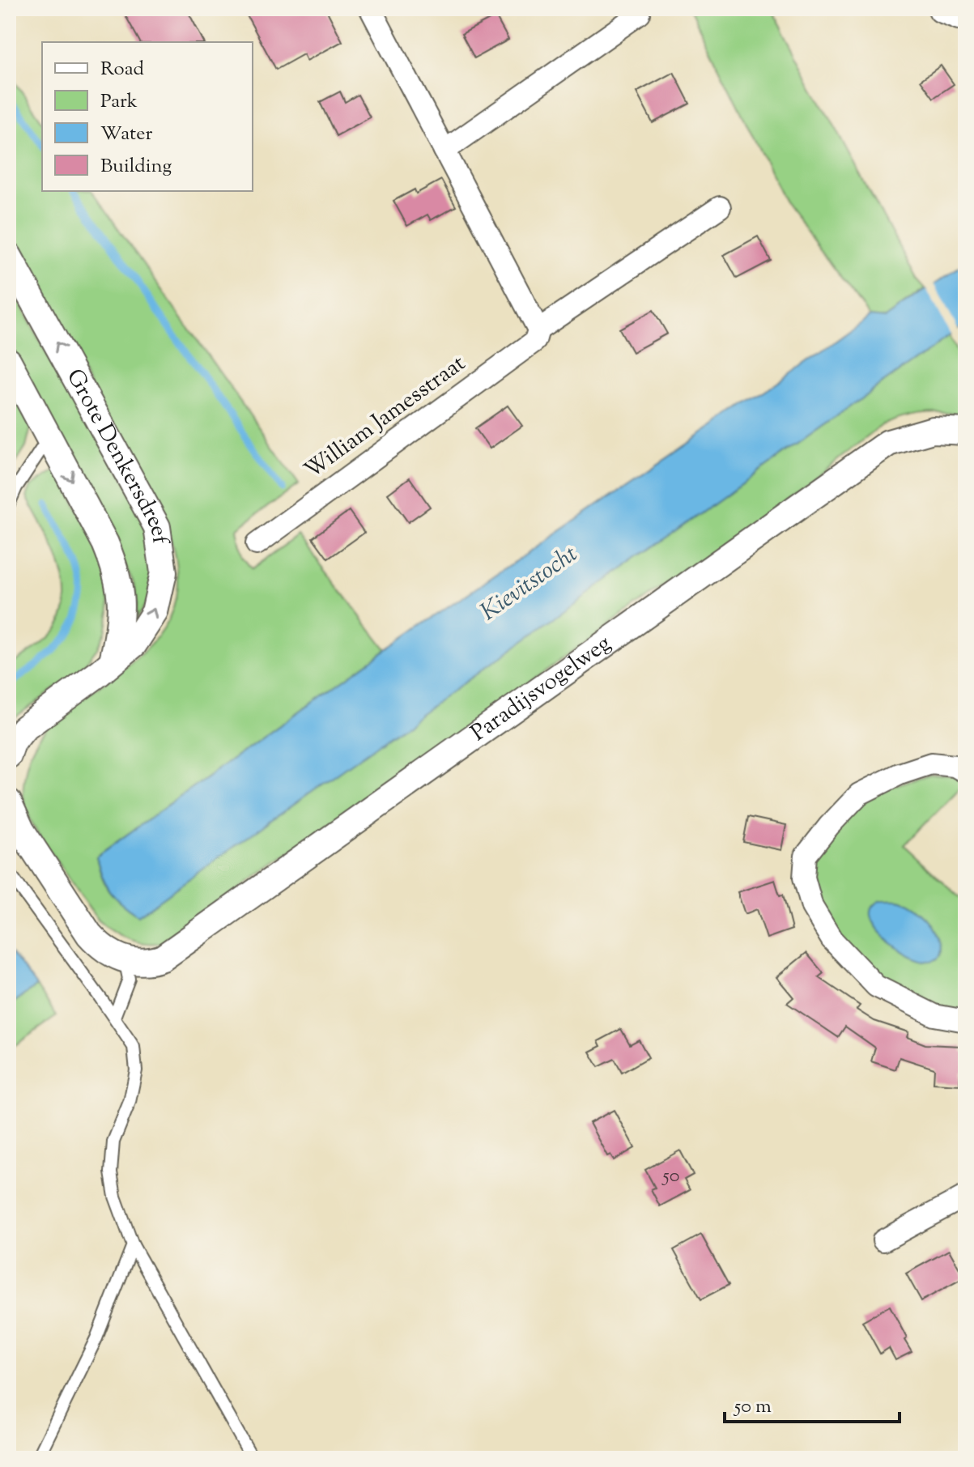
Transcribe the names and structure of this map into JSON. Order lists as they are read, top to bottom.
{
  "streets": {
    "street": ["William Jamesstraat", "Grote Denkersdreef", "Paradijsvogelweg"]
  },
  "water": ["Kievitstocht"],
  "house_numbers": ["50"],
  "legend": [
    "Road",
    "Park",
    "Water",
    "Building"
  ],
  "scale_bar": "50 m"
}
